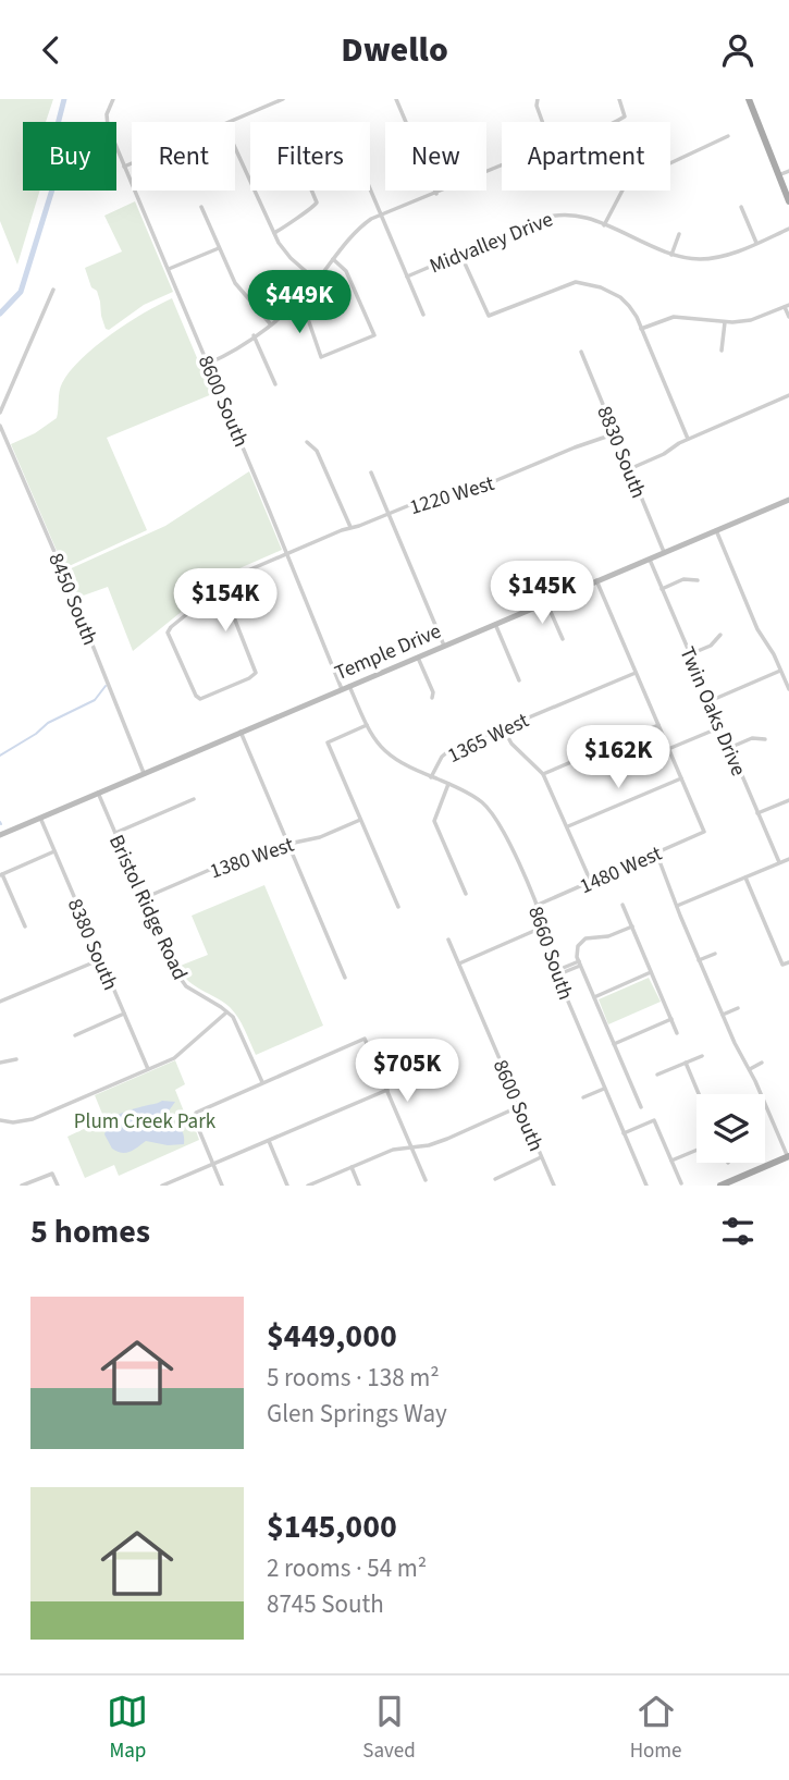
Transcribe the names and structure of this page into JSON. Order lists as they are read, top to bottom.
{
  "streets": {
    "street": [
      "Midvalley Drive",
      "8600 South",
      "8830 South",
      "1220 West",
      "8450 South",
      "Temple Drive",
      "Twin Oaks Drive",
      "1365 West",
      "1380 West",
      "1480 West",
      "Bristol Ridge Road",
      "8380 South",
      "8660 South"
    ]
  },
  "crossings": [
    ["8600 South", "1220 West"],
    ["8600 South", "Temple Drive"],
    ["8830 South", "1220 West"],
    ["8830 South", "Temple Drive"],
    ["8450 South", "Temple Drive"],
    ["Temple Drive", "Twin Oaks Drive"],
    ["Temple Drive", "Bristol Ridge Road"],
    ["Temple Drive", "8380 South"],
    ["Temple Drive", "8660 South"],
    ["1365 West", "8660 South"],
    ["1380 West", "Bristol Ridge Road"],
    ["1480 West", "8660 South"]
  ],
  "parks": ["Plum Creek Park"],
  "page": {
    "header": "Dwello",
    "chip": [
      "Buy",
      "Rent",
      "Filters",
      "New",
      "Apartment"
    ],
    "price": [
      "$449K",
      "$145K",
      "$154K",
      "$162K",
      "$705K"
    ],
    "heading": "5 homes",
    "list": [
      {
        "name": "$449,000",
        "note": "5 rooms · 138 m² · Glen Springs Way"
      },
      {
        "name": "$145,000",
        "note": "2 rooms · 54 m² · 8745 South"
      }
    ],
    "tabs": ["Map", "Saved", "Home"]
  }
}
